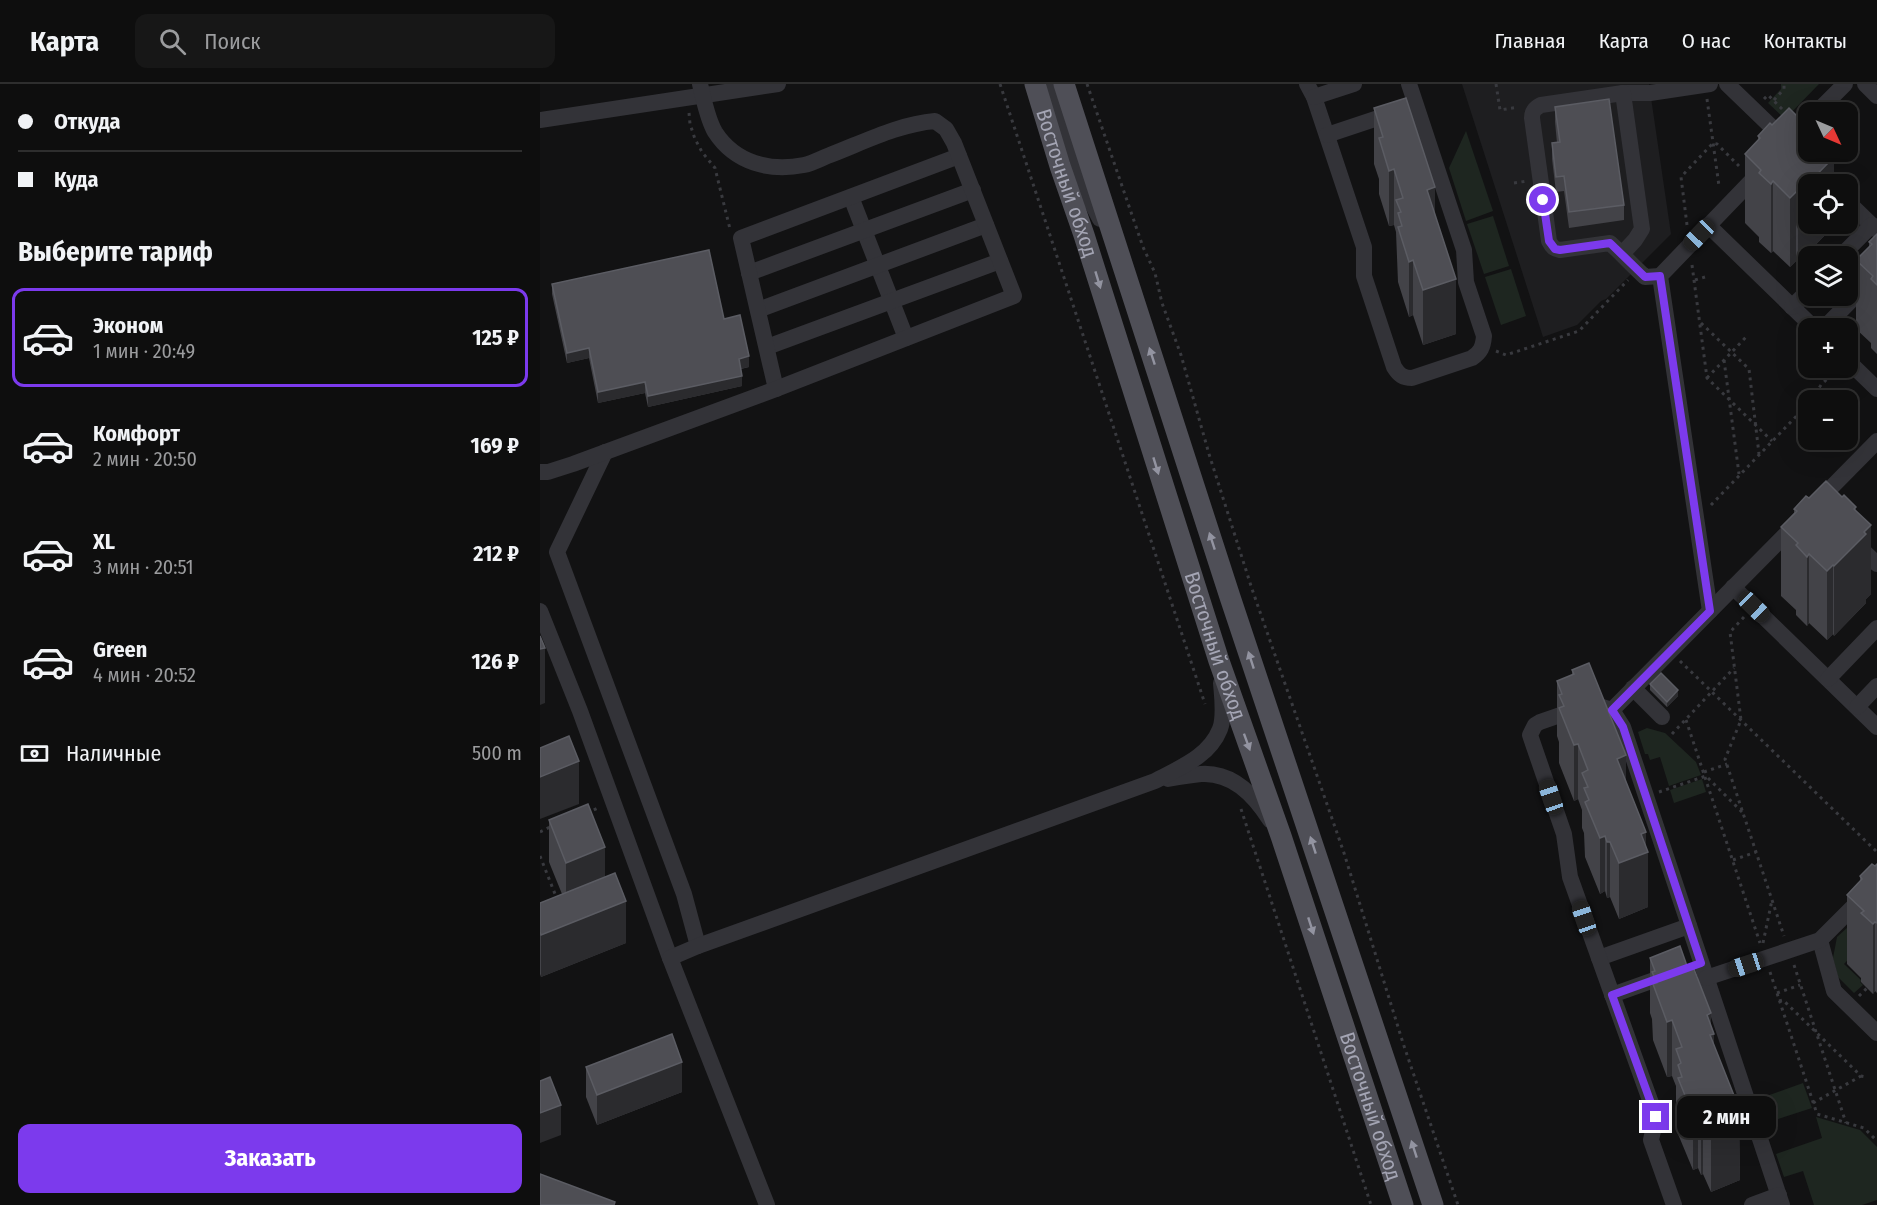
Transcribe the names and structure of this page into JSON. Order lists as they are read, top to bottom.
{
  "streets": {
    "main road": ["Восточный обход"]
  },
  "north": "bottom right",
  "page": {
    "header": "Карта",
    "search": "Поиск",
    "nav": [
      "Главная",
      "Карта",
      "О нас",
      "Контакты"
    ],
    "banner": ["Откуда", "Куда"],
    "map_buttons": ["+", "−"],
    "heading": "Выберите тариф",
    "list": [
      {
        "name": "Эконом",
        "note": "1 мин · 20:49",
        "value": "125 ₽"
      },
      {
        "name": "Комфорт",
        "note": "2 мин · 20:50",
        "value": "169 ₽"
      },
      {
        "name": "XL",
        "note": "3 мин · 20:51",
        "value": "212 ₽"
      },
      {
        "name": "Green",
        "note": "4 мин · 20:52",
        "value": "126 ₽"
      }
    ],
    "pay": ["Наличные", "500 m"],
    "bubble": "2 мин",
    "buttons": "Заказать"
  }
}
